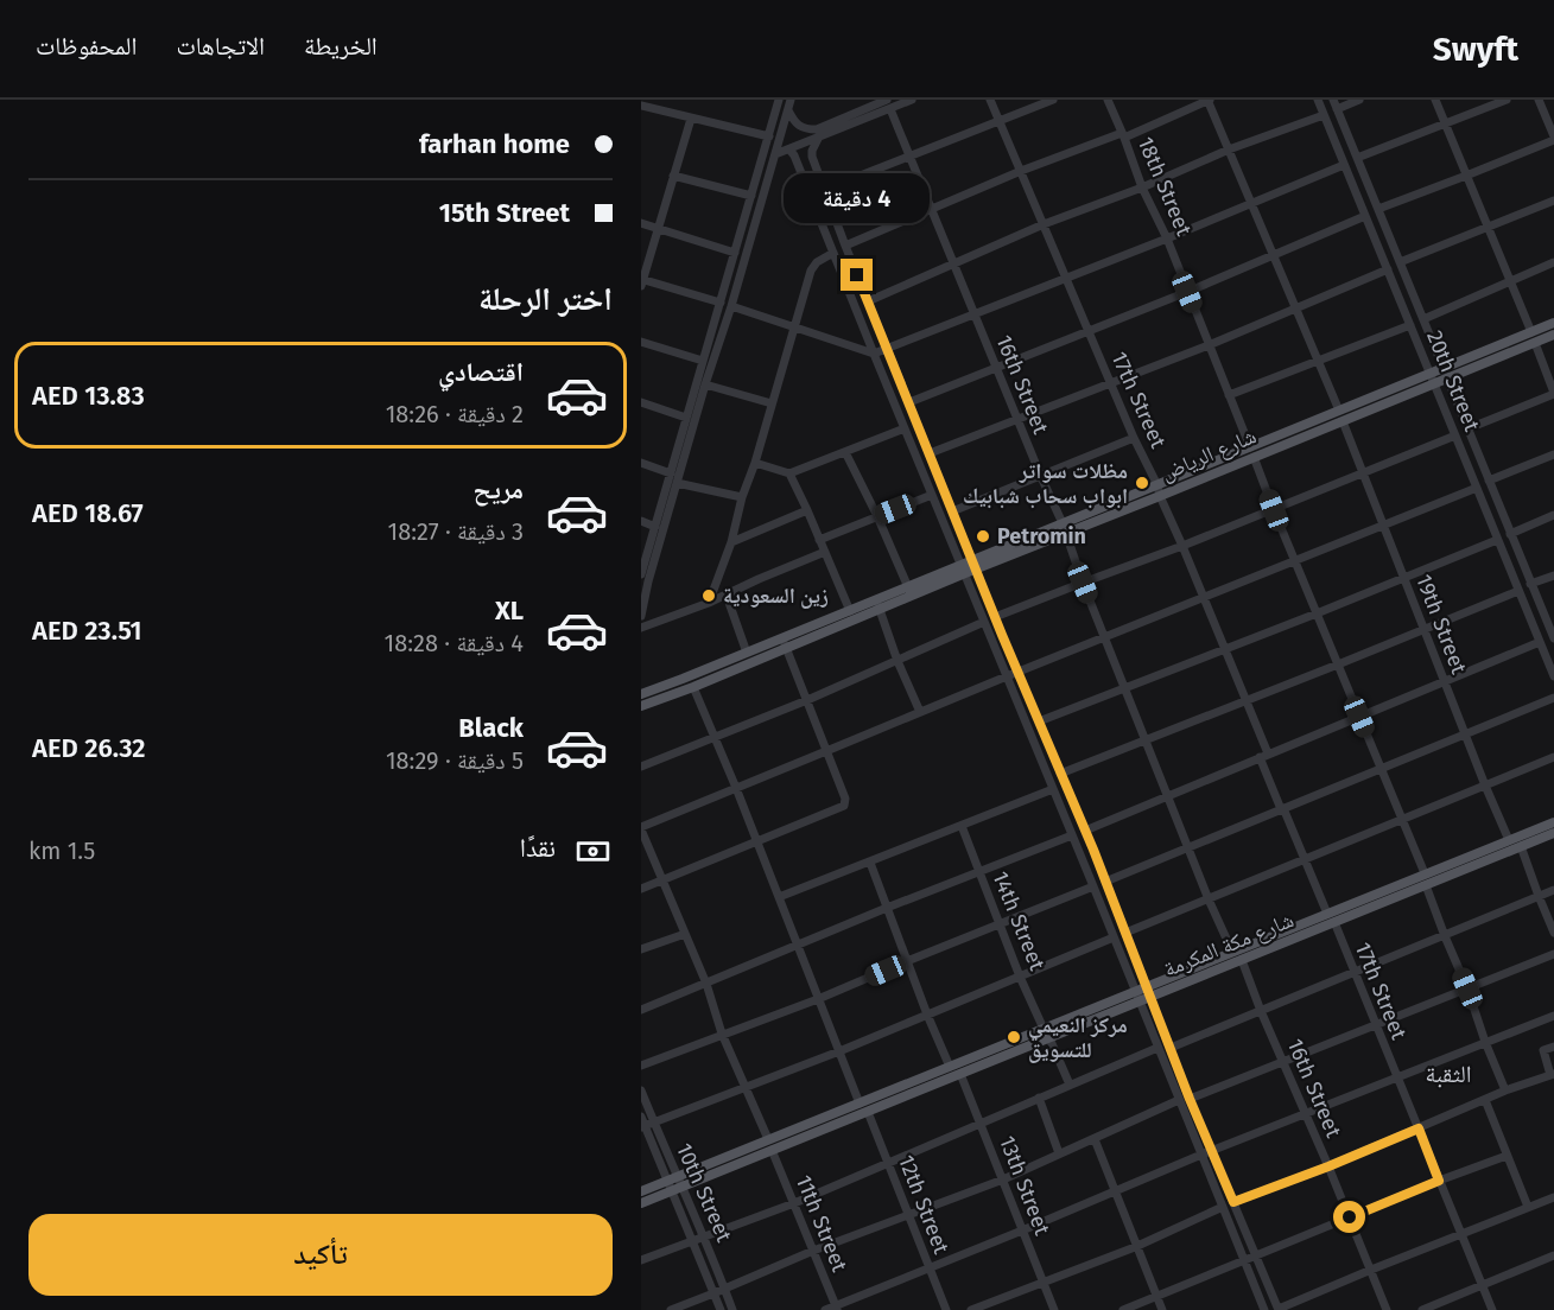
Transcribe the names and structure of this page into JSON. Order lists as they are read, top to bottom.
{
  "streets": {
    "main road": ["شارع الرياض", "شارع مكة المكرمة"],
    "street": [
      "18th Street",
      "20th Street",
      "16th Street",
      "17th Street",
      "19th Street",
      "14th Street",
      "13th Street",
      "10th Street",
      "12th Street",
      "11th Street"
    ]
  },
  "crossings": [
    ["18th Street", "شارع الرياض"],
    ["18th Street", "شارع مكة المكرمة"],
    ["20th Street", "شارع الرياض"],
    ["16th Street", "شارع الرياض"],
    ["16th Street", "شارع مكة المكرمة"],
    ["17th Street", "شارع الرياض"],
    ["17th Street", "شارع مكة المكرمة"],
    ["شارع الرياض", "19th Street"],
    ["19th Street", "شارع مكة المكرمة"],
    ["14th Street", "شارع مكة المكرمة"],
    ["شارع مكة المكرمة", "13th Street"],
    ["شارع مكة المكرمة", "10th Street"],
    ["شارع مكة المكرمة", "12th Street"],
    ["شارع مكة المكرمة", "11th Street"]
  ],
  "districts": ["الثقبة"],
  "places": [
    "مظلات سواتر ابواب سحاب شبابيك",
    "Petromin",
    "زين السعودية",
    "مركز النعيمي للتسويق"
  ],
  "page": {
    "header": "Swyft",
    "nav": ["الخريطة", "الاتجاهات", "المحفوظات"],
    "banner": ["farhan home", "15th Street"],
    "bubble": "4 دقيقة",
    "heading": "اختر الرحلة",
    "list": [
      {
        "name": "اقتصادي",
        "note": "2 دقيقة · 18:26",
        "value": "AED 13.83"
      },
      {
        "name": "مريح",
        "note": "3 دقيقة · 18:27",
        "value": "AED 18.67"
      },
      {
        "name": "XL",
        "note": "4 دقيقة · 18:28",
        "value": "AED 23.51"
      },
      {
        "name": "Black",
        "note": "5 دقيقة · 18:29",
        "value": "AED 26.32"
      }
    ],
    "pay": ["نقدًا", "1.5 km"],
    "buttons": "تأكيد"
  }
}
